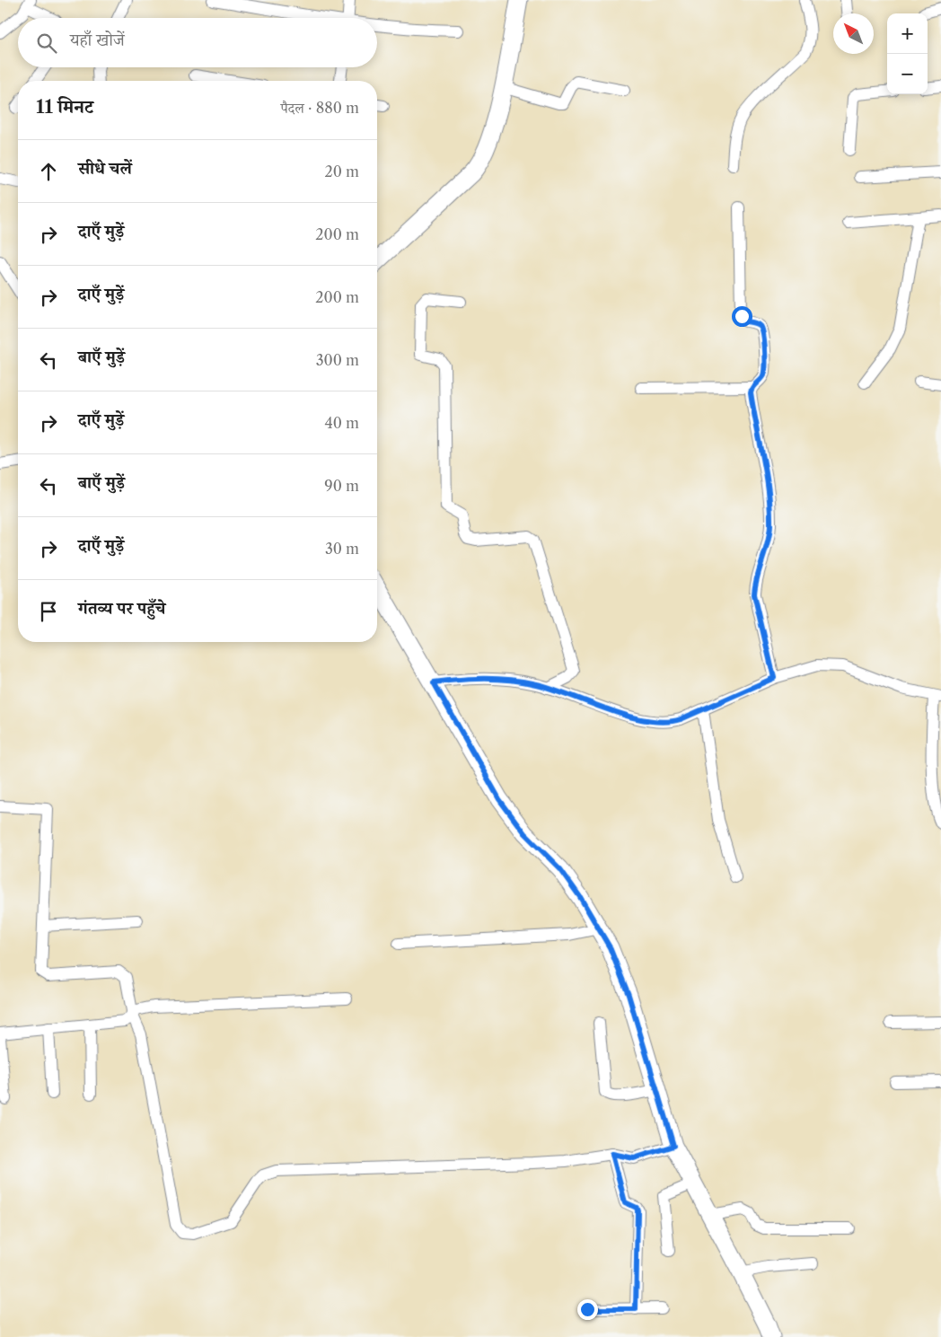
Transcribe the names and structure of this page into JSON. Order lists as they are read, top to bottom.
{
  "north": "top left",
  "page": {
    "map_buttons": ["+", "−"],
    "search": "यहाँ खोजें",
    "heading": ["11 मिनट", "पैदल · 880 m"],
    "list": [
      ["सीधे चलें", "20 m"],
      ["दाएँ मुड़ें", "200 m"],
      ["दाएँ मुड़ें", "200 m"],
      ["बाएँ मुड़ें", "300 m"],
      ["दाएँ मुड़ें", "40 m"],
      ["बाएँ मुड़ें", "90 m"],
      ["दाएँ मुड़ें", "30 m"],
      "गंतव्य पर पहुँचे"
    ]
  }
}
